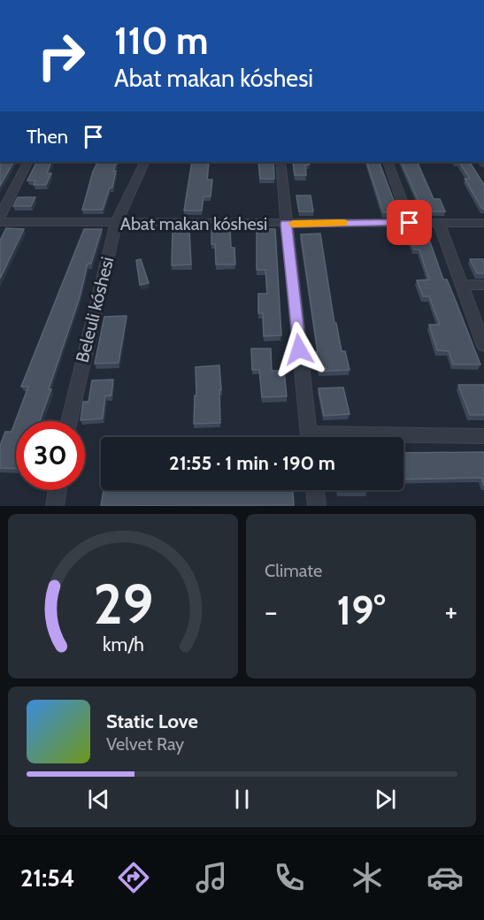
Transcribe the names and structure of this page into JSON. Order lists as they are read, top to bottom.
{
  "streets": {
    "street": ["Abat makan kóshesi", "Beleuli kóshesi"]
  },
  "crossings": [
    ["Abat makan kóshesi", "Beleuli kóshesi"]
  ],
  "page": {
    "turn": ["110 m", "Abat makan kóshesi"],
    "then": "Then",
    "limit": "30",
    "trip": "21:55 · 1 min · 190 m",
    "tile": "Climate",
    "heat": ["−", "19°", "+"],
    "song": ["Static Love", "Velvet Ray"],
    "tabs": "21:54",
    "gauge": ["29", "km/h"]
  }
}
